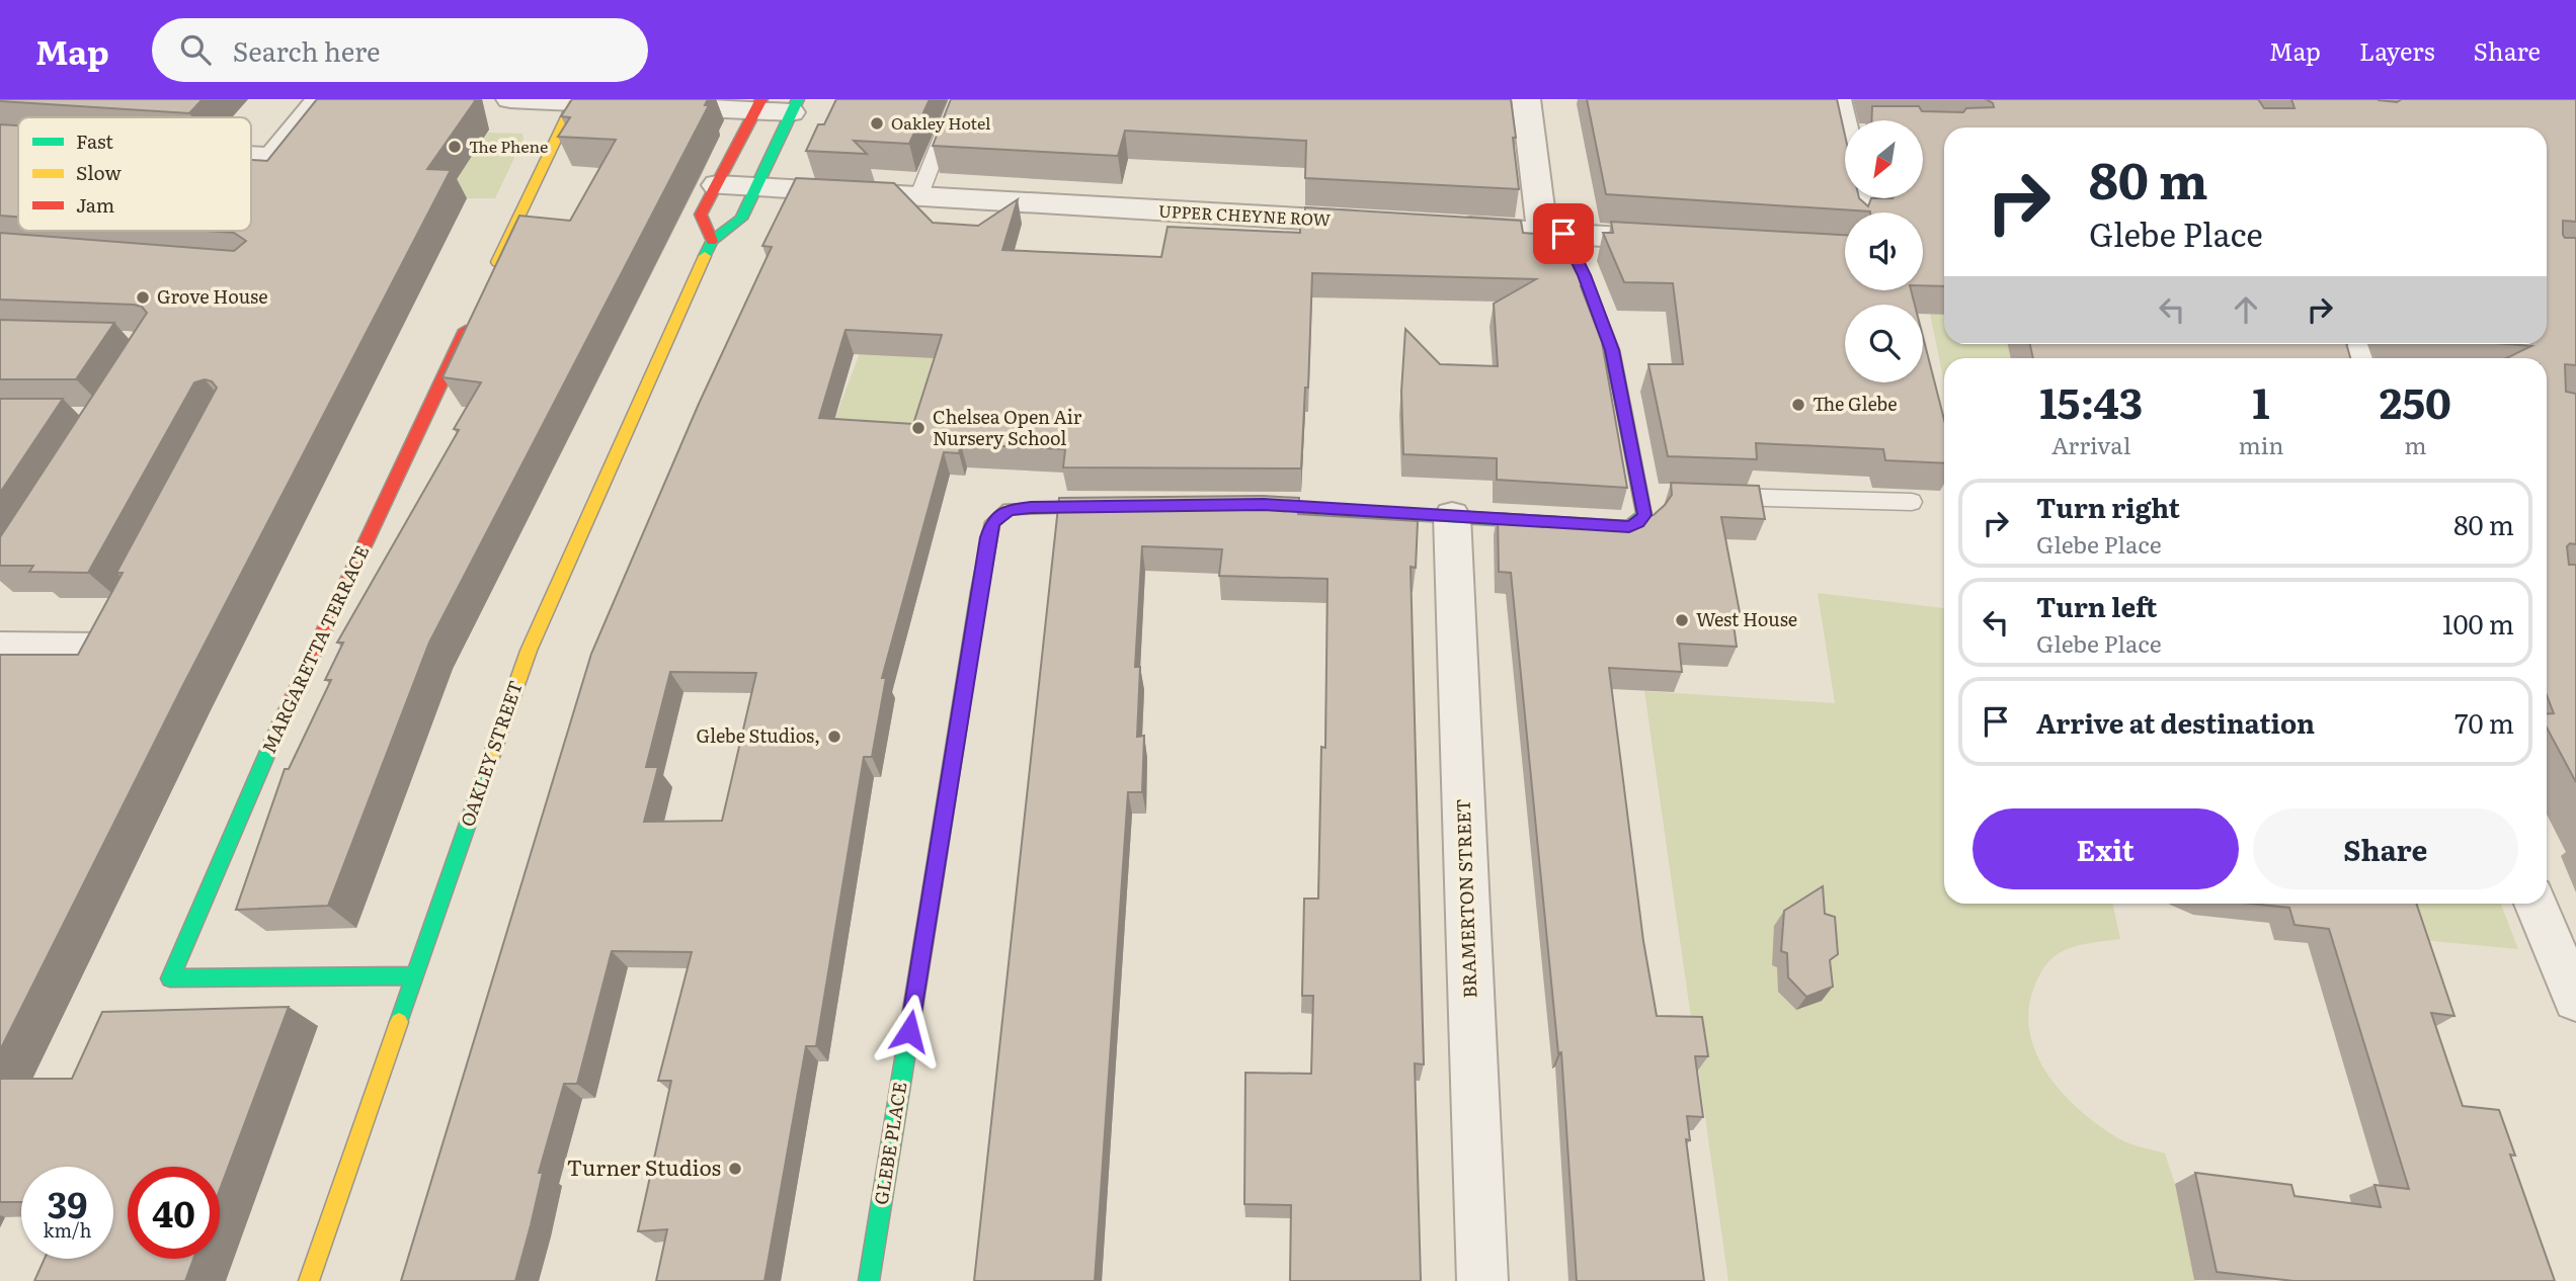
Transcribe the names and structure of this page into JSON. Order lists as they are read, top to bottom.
{
  "streets": {
    "street": [
      "UPPER CHEYNE ROW",
      "MARGARETTA TERRACE",
      "OAKLEY STREET",
      "BRAMERTON STREET",
      "GLEBE PLACE"
    ]
  },
  "crossings": [
    ["UPPER CHEYNE ROW", "OAKLEY STREET"],
    ["MARGARETTA TERRACE", "OAKLEY STREET"]
  ],
  "places": [
    "Oakley Hotel",
    "The Phene",
    "Grove House",
    "The Glebe",
    "Chelsea Open Air Nursery School",
    "West House",
    "Glebe Studios,",
    "Turner Studios"
  ],
  "legend": ["Fast", "Slow", "Jam"],
  "north": "bottom left",
  "page": {
    "header": "Map",
    "search": "Search here",
    "nav": ["Map", "Layers", "Share"],
    "turn": ["80 m", "Glebe Place"],
    "eta": [
      "15:43",
      "Arrival",
      "1",
      "min",
      "250",
      "m"
    ],
    "list": [
      {
        "name": "Turn right",
        "note": "Glebe Place",
        "value": "80 m"
      },
      {
        "name": "Turn left",
        "note": "Glebe Place",
        "value": "100 m"
      },
      {
        "name": "Arrive at destination",
        "value": "70 m"
      }
    ],
    "buttons": ["Exit", "Share"],
    "speed": "39 km/h",
    "limit": "40"
  }
}
